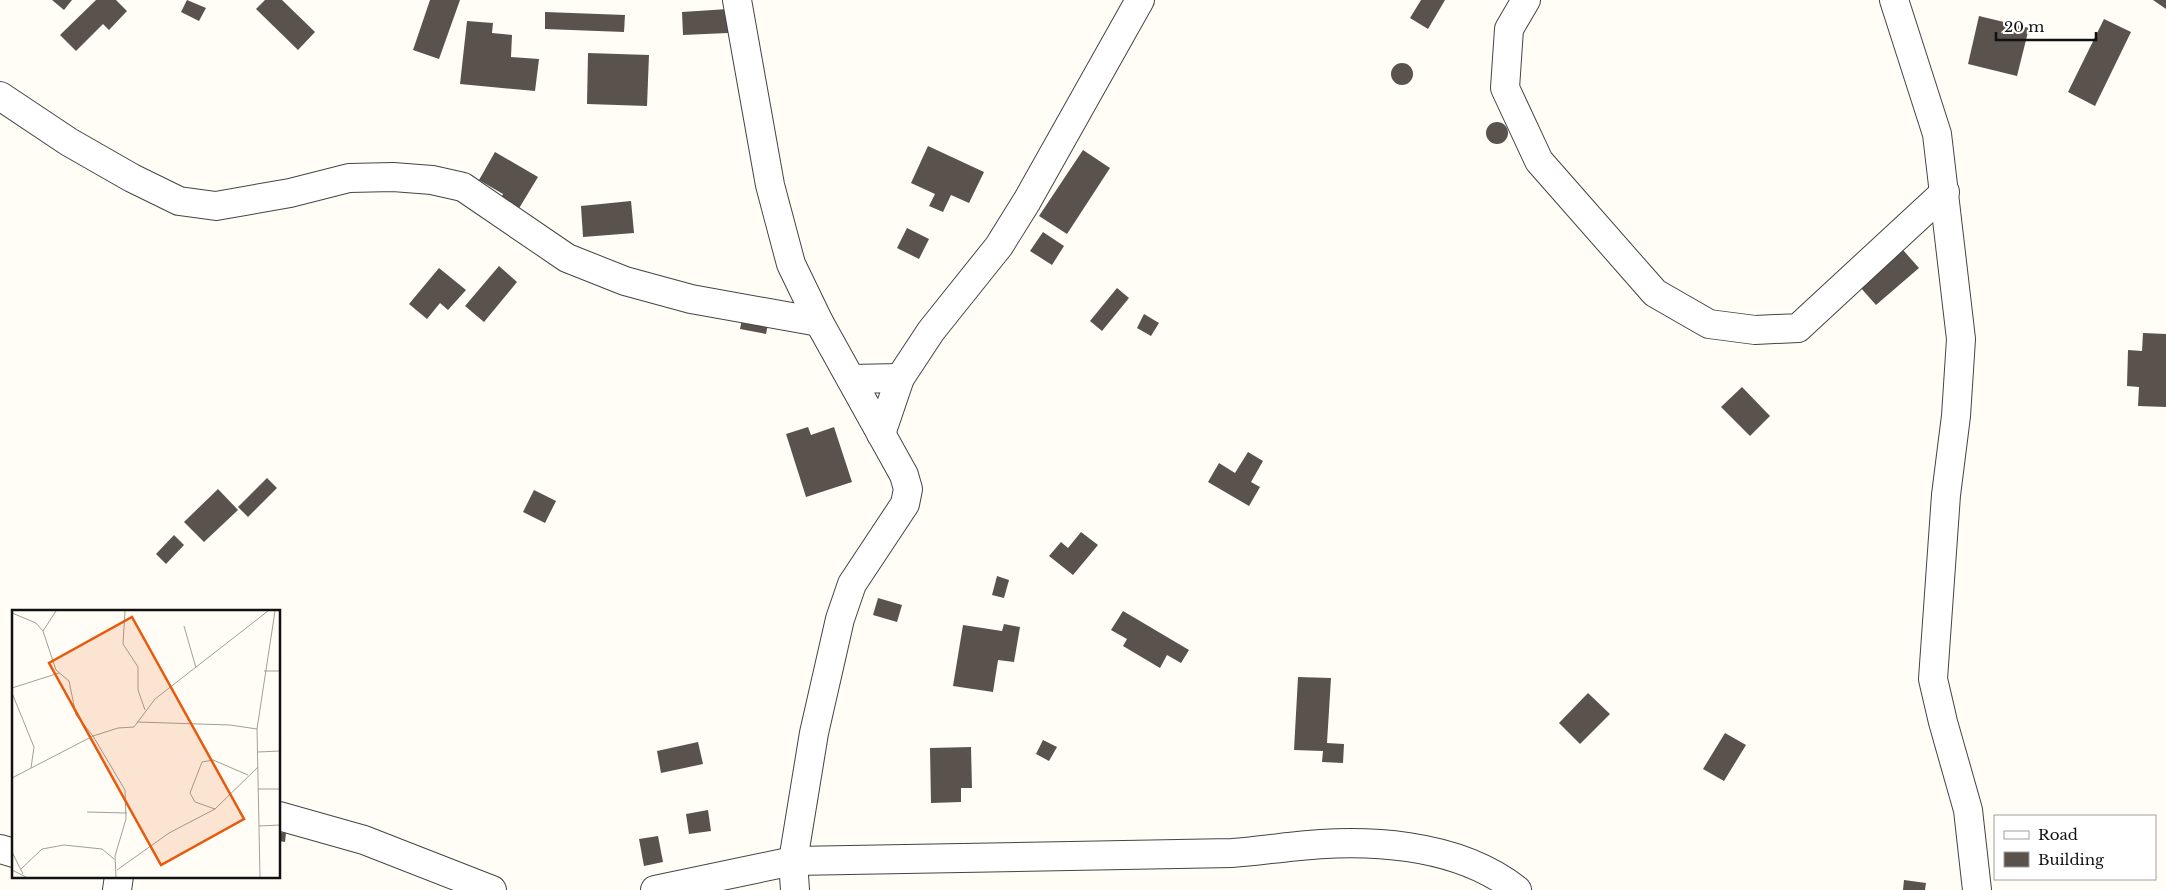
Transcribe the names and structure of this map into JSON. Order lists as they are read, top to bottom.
{
  "legend": ["Road", "Building"],
  "scale_bar": "20 m"
}
